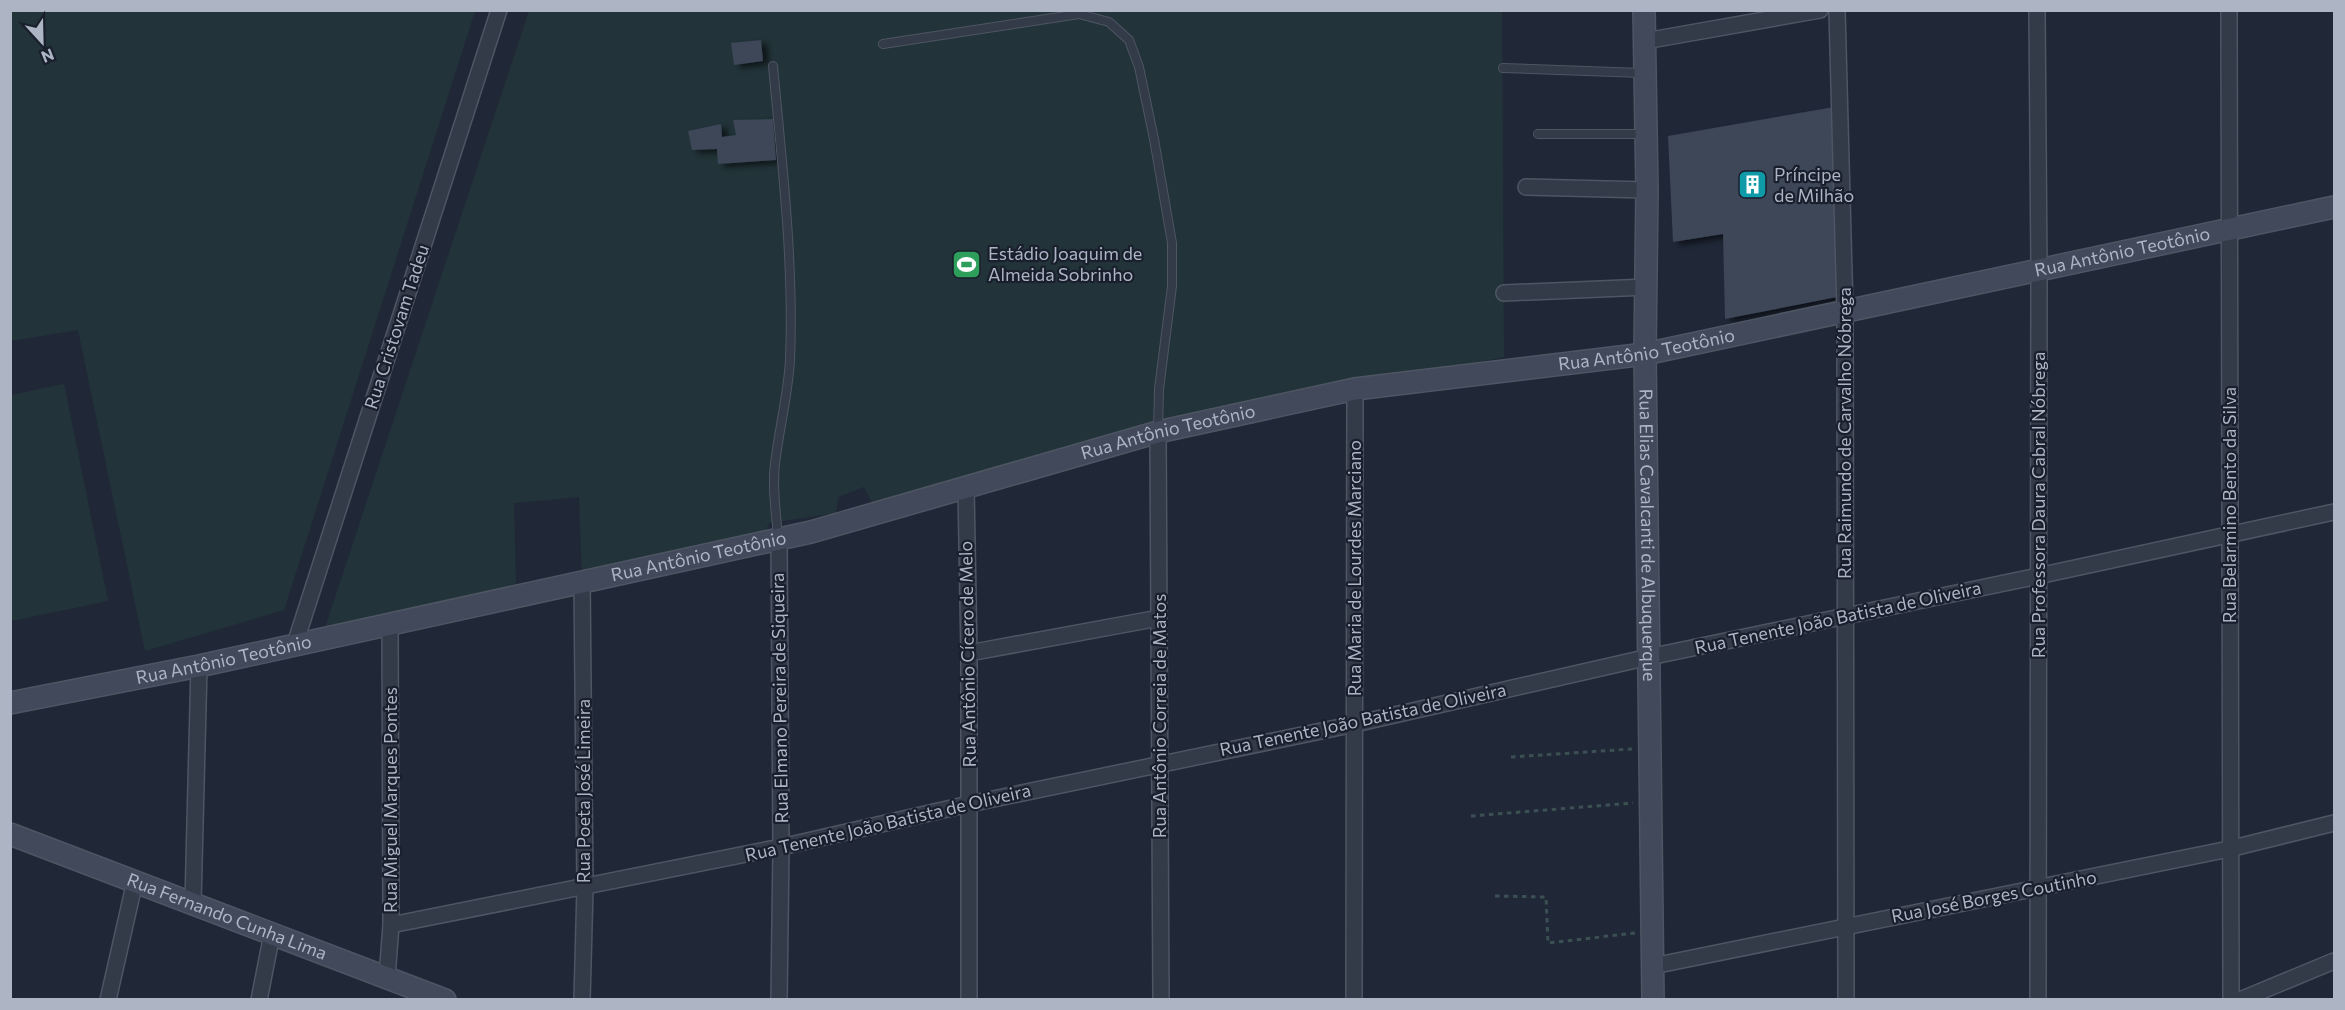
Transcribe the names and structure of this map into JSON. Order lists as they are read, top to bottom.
{
  "streets": {
    "street": [
      "Rua Antônio Teotônio",
      "Rua Cristovam Tadeu",
      "Rua Raimundo de Carvalho Nóbrega",
      "Rua Professora Daura Cabral Nóbrega",
      "Rua Belarmino Bento da Silva",
      "Rua Elias Cavalcanti de Albuquerque",
      "Rua Maria de Lourdes Marciano",
      "Rua Tenente João Batista de Oliveira",
      "Rua Antônio Cícero de Melo",
      "Rua Elmano Pereira de Siqueira",
      "Rua Antônio Correia de Matos",
      "Rua Poeta José Limeira",
      "Rua Miguel Marques Pontes",
      "Rua José Borges Coutinho",
      "Rua Fernando Cunha Lima"
    ]
  },
  "crossings": [
    ["Rua Antônio Teotônio", "Rua Cristovam Tadeu"],
    ["Rua Antônio Teotônio", "Rua Raimundo de Carvalho Nóbrega"],
    ["Rua Antônio Teotônio", "Rua Professora Daura Cabral Nóbrega"],
    ["Rua Antônio Teotônio", "Rua Belarmino Bento da Silva"],
    ["Rua Antônio Teotônio", "Rua Elias Cavalcanti de Albuquerque"],
    ["Rua Antônio Teotônio", "Rua Maria de Lourdes Marciano"],
    ["Rua Antônio Teotônio", "Rua Antônio Cícero de Melo"],
    ["Rua Antônio Teotônio", "Rua Elmano Pereira de Siqueira"],
    ["Rua Antônio Teotônio", "Rua Antônio Correia de Matos"],
    ["Rua Antônio Teotônio", "Rua Poeta José Limeira"],
    ["Rua Antônio Teotônio", "Rua Miguel Marques Pontes"],
    ["Rua Raimundo de Carvalho Nóbrega", "Rua Tenente João Batista de Oliveira"],
    ["Rua Raimundo de Carvalho Nóbrega", "Rua José Borges Coutinho"],
    ["Rua Professora Daura Cabral Nóbrega", "Rua Tenente João Batista de Oliveira"],
    ["Rua Professora Daura Cabral Nóbrega", "Rua José Borges Coutinho"],
    ["Rua Belarmino Bento da Silva", "Rua Tenente João Batista de Oliveira"],
    ["Rua Belarmino Bento da Silva", "Rua José Borges Coutinho"],
    ["Rua Elias Cavalcanti de Albuquerque", "Rua Tenente João Batista de Oliveira"],
    ["Rua Elias Cavalcanti de Albuquerque", "Rua José Borges Coutinho"],
    ["Rua Maria de Lourdes Marciano", "Rua Tenente João Batista de Oliveira"],
    ["Rua Tenente João Batista de Oliveira", "Rua Antônio Cícero de Melo"],
    ["Rua Tenente João Batista de Oliveira", "Rua Elmano Pereira de Siqueira"],
    ["Rua Tenente João Batista de Oliveira", "Rua Antônio Correia de Matos"],
    ["Rua Tenente João Batista de Oliveira", "Rua Poeta José Limeira"],
    ["Rua Tenente João Batista de Oliveira", "Rua Miguel Marques Pontes"],
    ["Rua Miguel Marques Pontes", "Rua Fernando Cunha Lima"]
  ],
  "places": {
    "building": ["Príncipe de Milhão"],
    "sports": ["Estádio Joaquim de Almeida Sobrinho"]
  },
  "north": "bottom"
}
